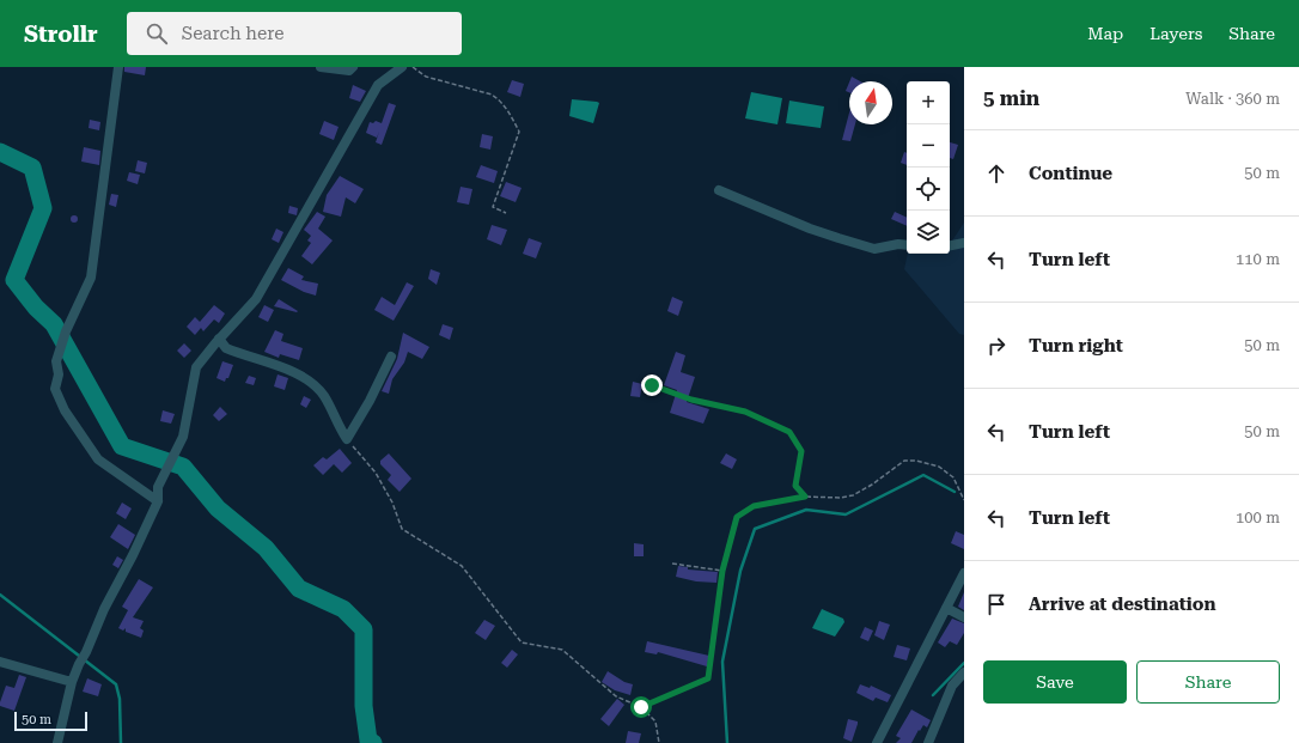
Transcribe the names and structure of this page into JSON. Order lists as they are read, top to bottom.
{
  "scale_bar": "50 m",
  "north": "top",
  "page": {
    "header": "Strollr",
    "search": "Search here",
    "nav": ["Map", "Layers", "Share"],
    "heading": ["5 min", "Walk · 360 m"],
    "map_buttons": ["+", "−"],
    "list": [
      ["Continue", "50 m"],
      ["Turn left", "110 m"],
      ["Turn right", "50 m"],
      ["Turn left", "50 m"],
      ["Turn left", "100 m"],
      "Arrive at destination"
    ],
    "buttons": ["Save", "Share"],
    "scale": "50 m"
  }
}
